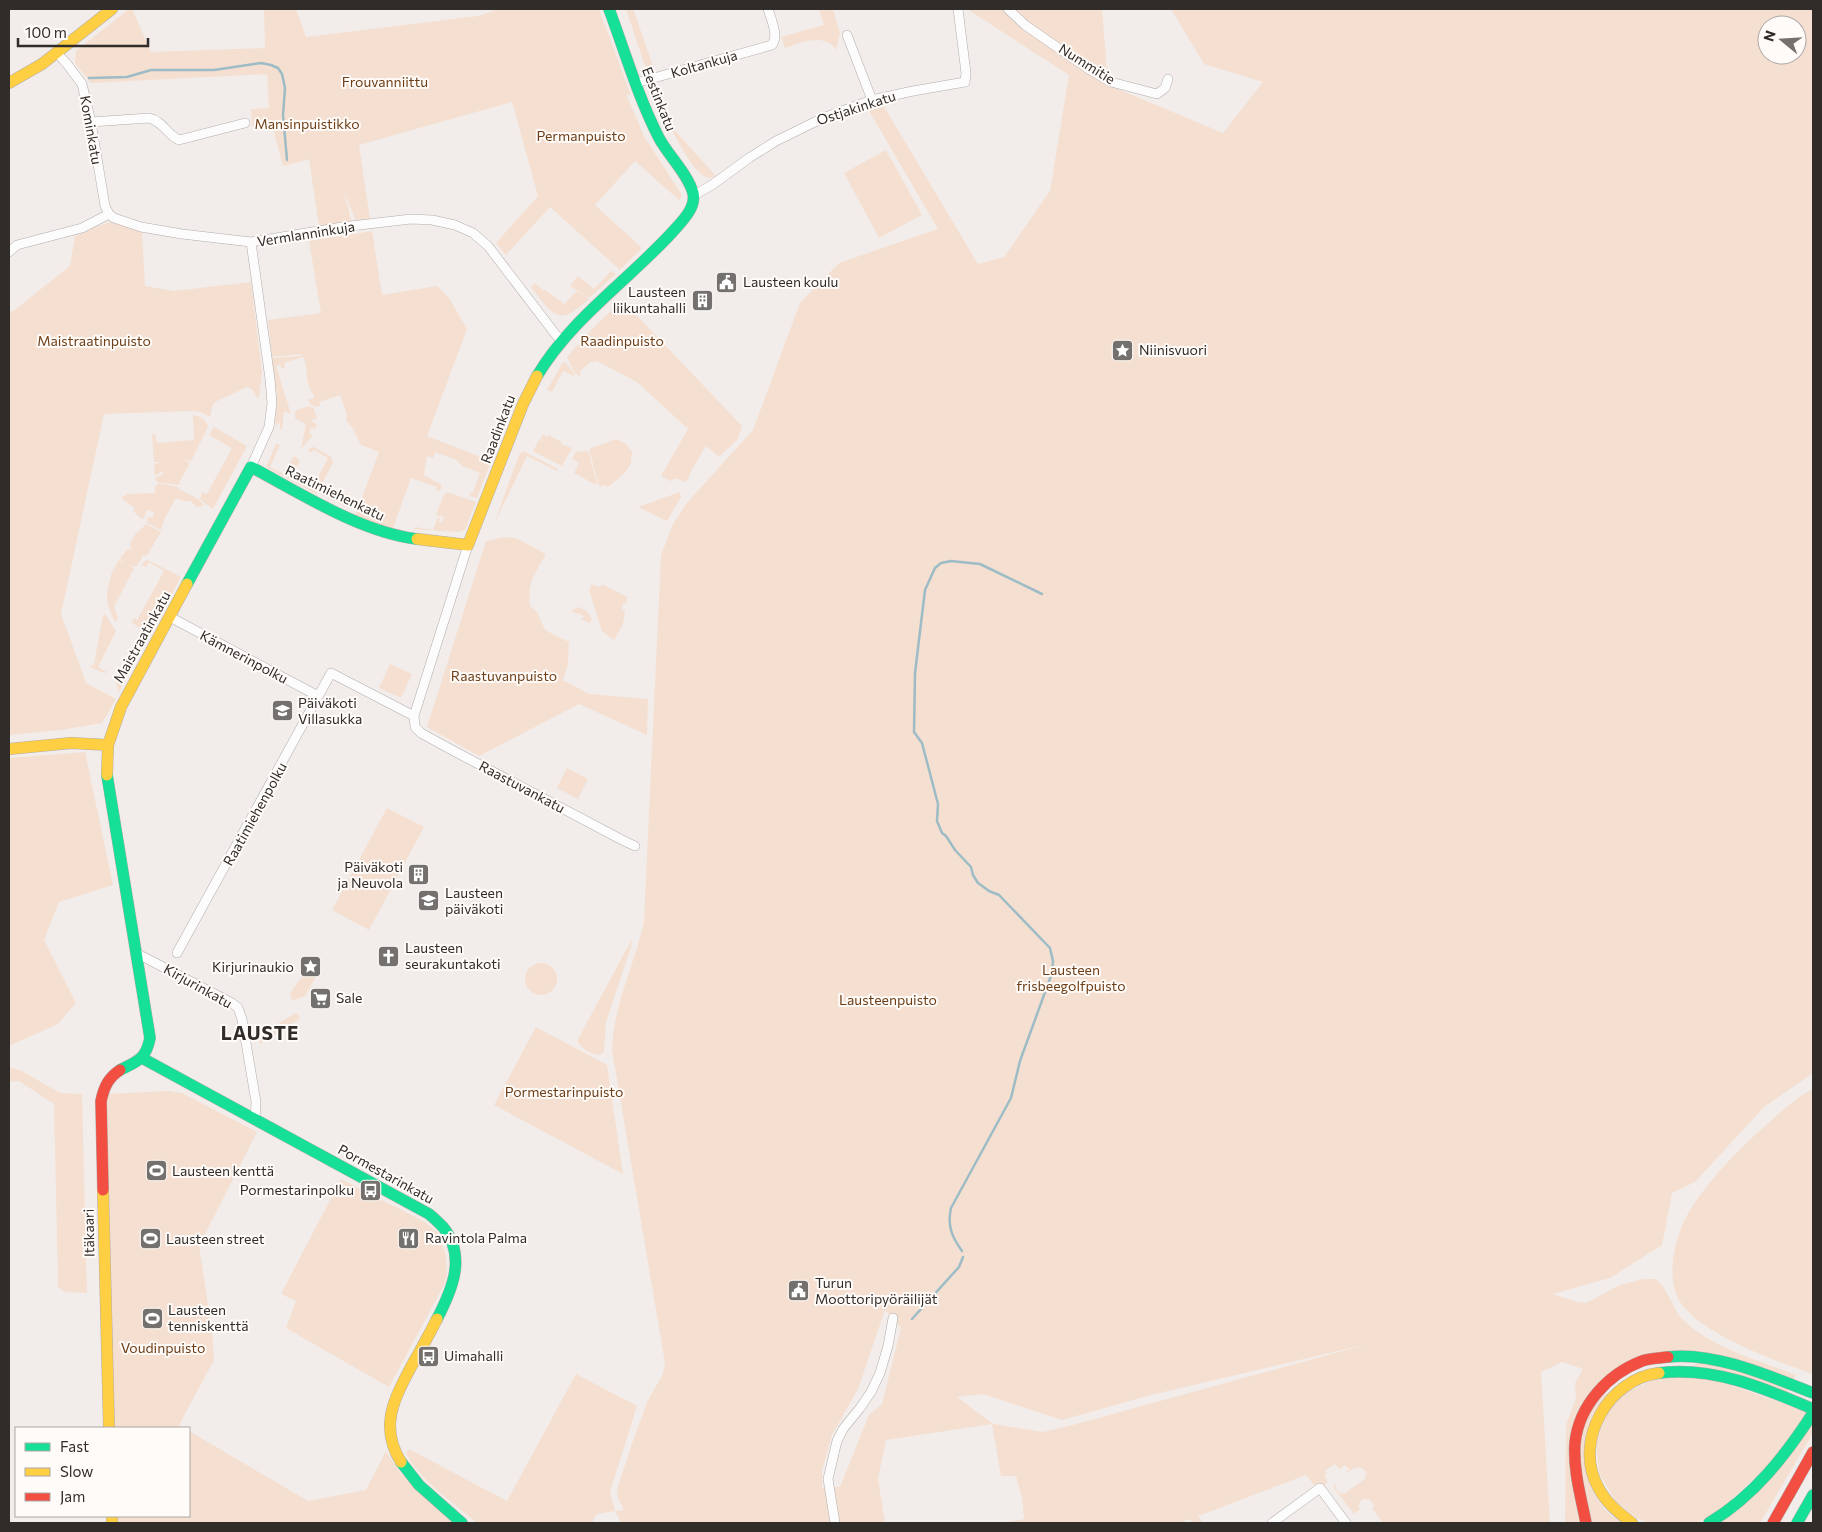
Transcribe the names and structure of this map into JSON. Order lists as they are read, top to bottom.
{
  "streets": {
    "main road": [
      "Eestinkatu",
      "Raadinkatu",
      "Raatimiehenkatu",
      "Maistraatinkatu",
      "Pormestarinkatu",
      "Itäkaari"
    ],
    "street": [
      "Koltankuja",
      "Nummitie",
      "Ostjakinkatu",
      "Kominkatu",
      "Vermlanninkuja",
      "Kämnerinpolku",
      "Raastuvankatu",
      "Raatimiehenpolku",
      "Kirjurinkatu"
    ]
  },
  "crossings": [
    ["Koltankuja", "Eestinkatu"],
    ["Eestinkatu", "Ostjakinkatu"],
    ["Eestinkatu", "Raadinkatu"],
    ["Ostjakinkatu", "Raadinkatu"],
    ["Kominkatu", "Vermlanninkuja"],
    ["Vermlanninkuja", "Raadinkatu"],
    ["Vermlanninkuja", "Maistraatinkatu"],
    ["Raadinkatu", "Raatimiehenkatu"],
    ["Raadinkatu", "Raastuvankatu"],
    ["Raatimiehenkatu", "Maistraatinkatu"],
    ["Maistraatinkatu", "Kämnerinpolku"],
    ["Maistraatinkatu", "Kirjurinkatu"],
    ["Maistraatinkatu", "Pormestarinkatu"],
    ["Maistraatinkatu", "Itäkaari"],
    ["Kämnerinpolku", "Raatimiehenpolku"],
    ["Raastuvankatu", "Raatimiehenpolku"],
    ["Kirjurinkatu", "Pormestarinkatu"],
    ["Pormestarinkatu", "Itäkaari"]
  ],
  "districts": ["LAUSTE"],
  "parks": [
    "Frouvanniittu",
    "Mansinpuistikko",
    "Permanpuisto",
    "Maistraatinpuisto",
    "Raadinpuisto",
    "Raastuvanpuisto",
    "Lausteen frisbeegolfpuisto",
    "Lausteenpuisto",
    "Pormestarinpuisto",
    "Voudinpuisto"
  ],
  "places": {
    "public building": ["Lausteen koulu", "Turun Moottoripyöräilijät"],
    "building": ["Lausteen liikuntahalli", "Päiväkoti ja Neuvola"],
    "place": ["Niinisvuori", "Kirjurinaukio"],
    "school or university": ["Päiväkoti Villasukka", "Lausteen päiväkoti"],
    "church": ["Lausteen seurakuntakoti"],
    "supermarket": ["Sale"],
    "sports": ["Lausteen kenttä", "Lausteen street", "Lausteen tenniskenttä"],
    "bus stop": ["Pormestarinpolku", "Uimahalli"],
    "restaurant": ["Ravintola Palma"]
  },
  "legend": ["Fast", "Slow", "Jam"],
  "scale_bar": "100 m",
  "north": "left"
}
